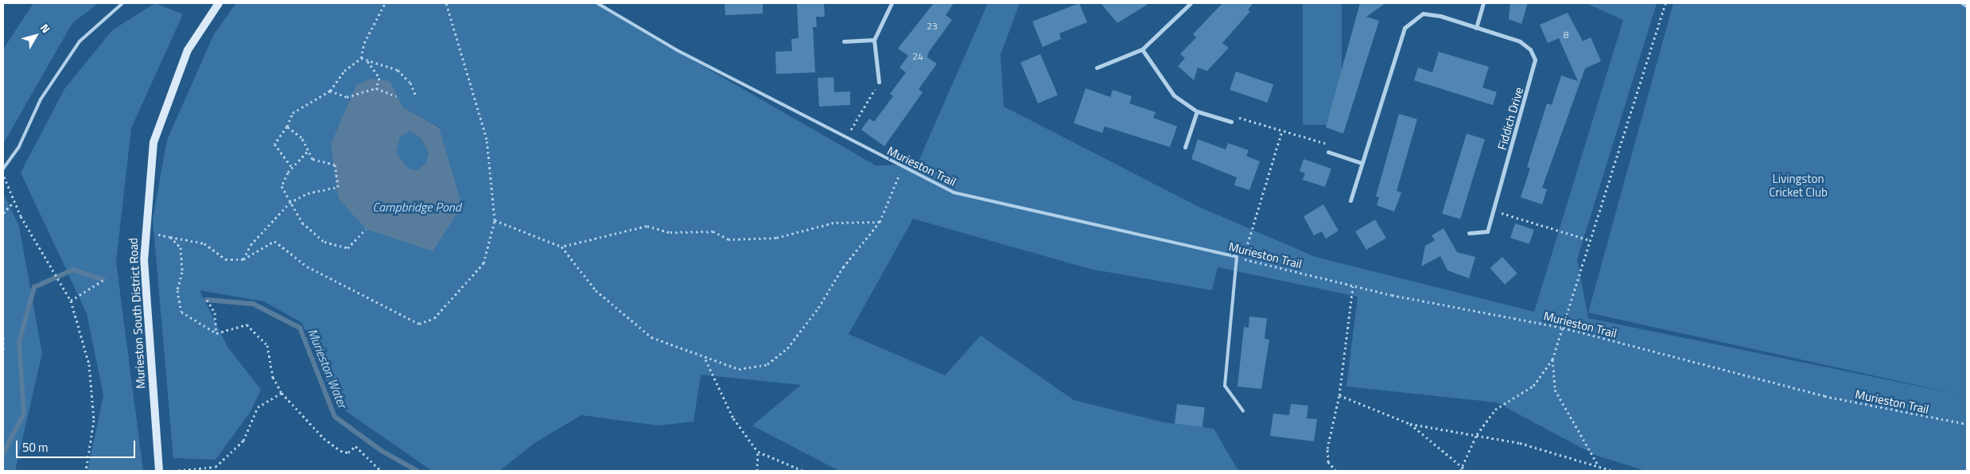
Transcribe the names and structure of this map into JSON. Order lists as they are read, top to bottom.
{
  "streets": {
    "street": ["Fiddich Drive", "Murieston South District Road"],
    "lane": ["Murieston Trail"]
  },
  "water": ["Campbridge Pond", "Murieston Water"],
  "parks": ["Livingston Cricket Club"],
  "house_numbers": ["23", "8", "24"],
  "scale_bar": "50 m",
  "north": "top right"
}
